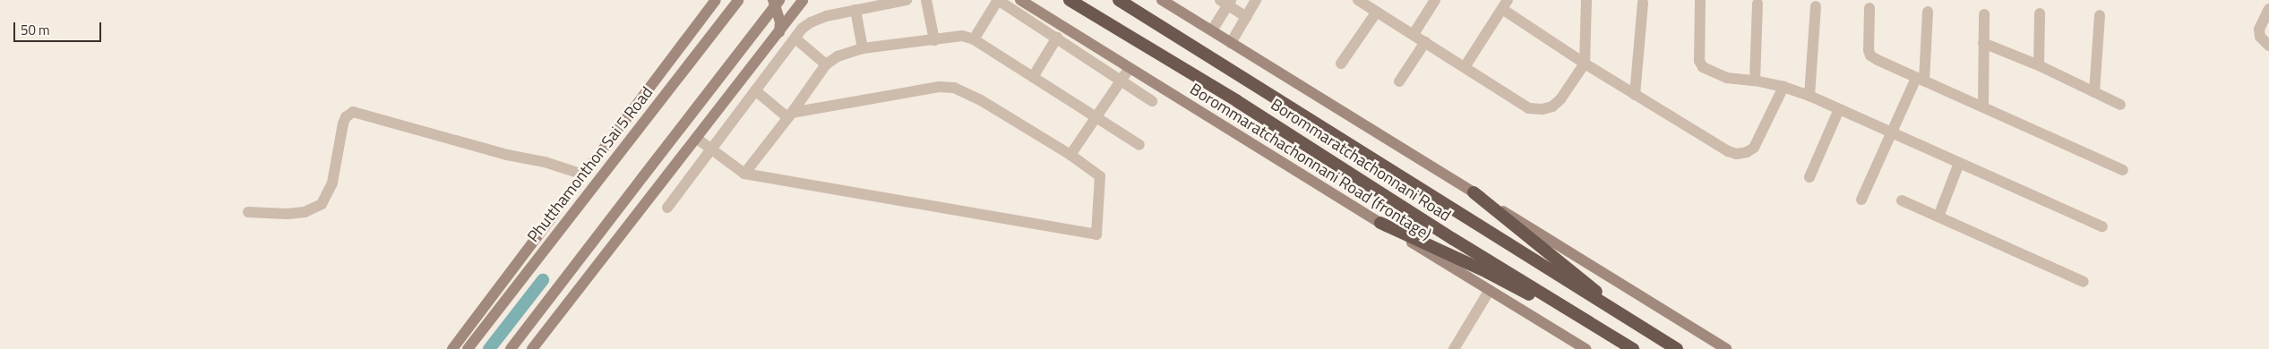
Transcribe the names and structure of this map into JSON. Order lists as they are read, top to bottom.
{
  "streets": {
    "highway": ["Borommaratchachonnani Road"],
    "main road": ["Borommaratchachonnani Road (frontage)", "Phutthamonthon Sai 5 Road"]
  },
  "scale_bar": "50 m"
}
